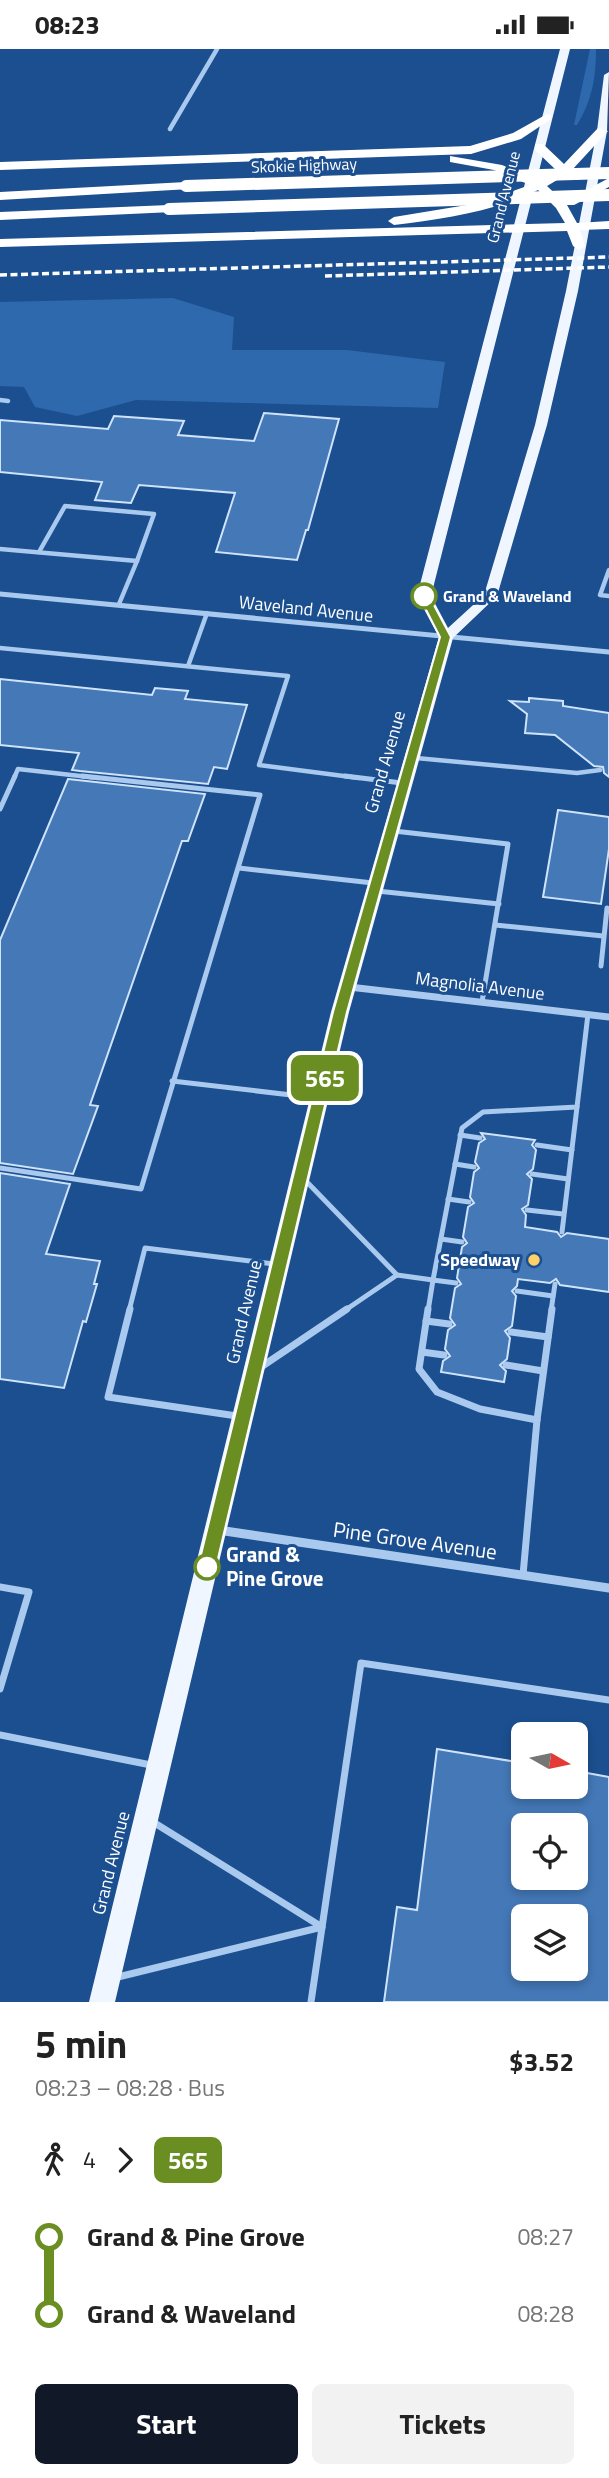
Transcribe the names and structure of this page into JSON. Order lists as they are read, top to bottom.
{
  "streets": {
    "highway": ["Skokie Highway"],
    "main road": ["Grand Avenue"],
    "street": ["Waveland Avenue", "Magnolia Avenue", "Pine Grove Avenue"]
  },
  "crossings": [
    ["Grand Avenue", "Waveland Avenue"],
    ["Grand Avenue", "Magnolia Avenue"],
    ["Grand Avenue", "Pine Grove Avenue"]
  ],
  "places": ["Grand & Waveland", "Speedway", "Grand & Pine Grove"],
  "lines": ["bus line 565"],
  "north": "right",
  "page": {
    "status": "08:23",
    "on_map": "565",
    "heading": ["5 min", "08:23 – 08:28 · Bus", "$3.52"],
    "legs": ["4", "565"],
    "list": [
      {
        "name": "Grand & Pine Grove",
        "value": "08:27"
      },
      {
        "name": "Grand & Waveland",
        "value": "08:28"
      }
    ],
    "buttons": ["Start", "Tickets"]
  }
}
